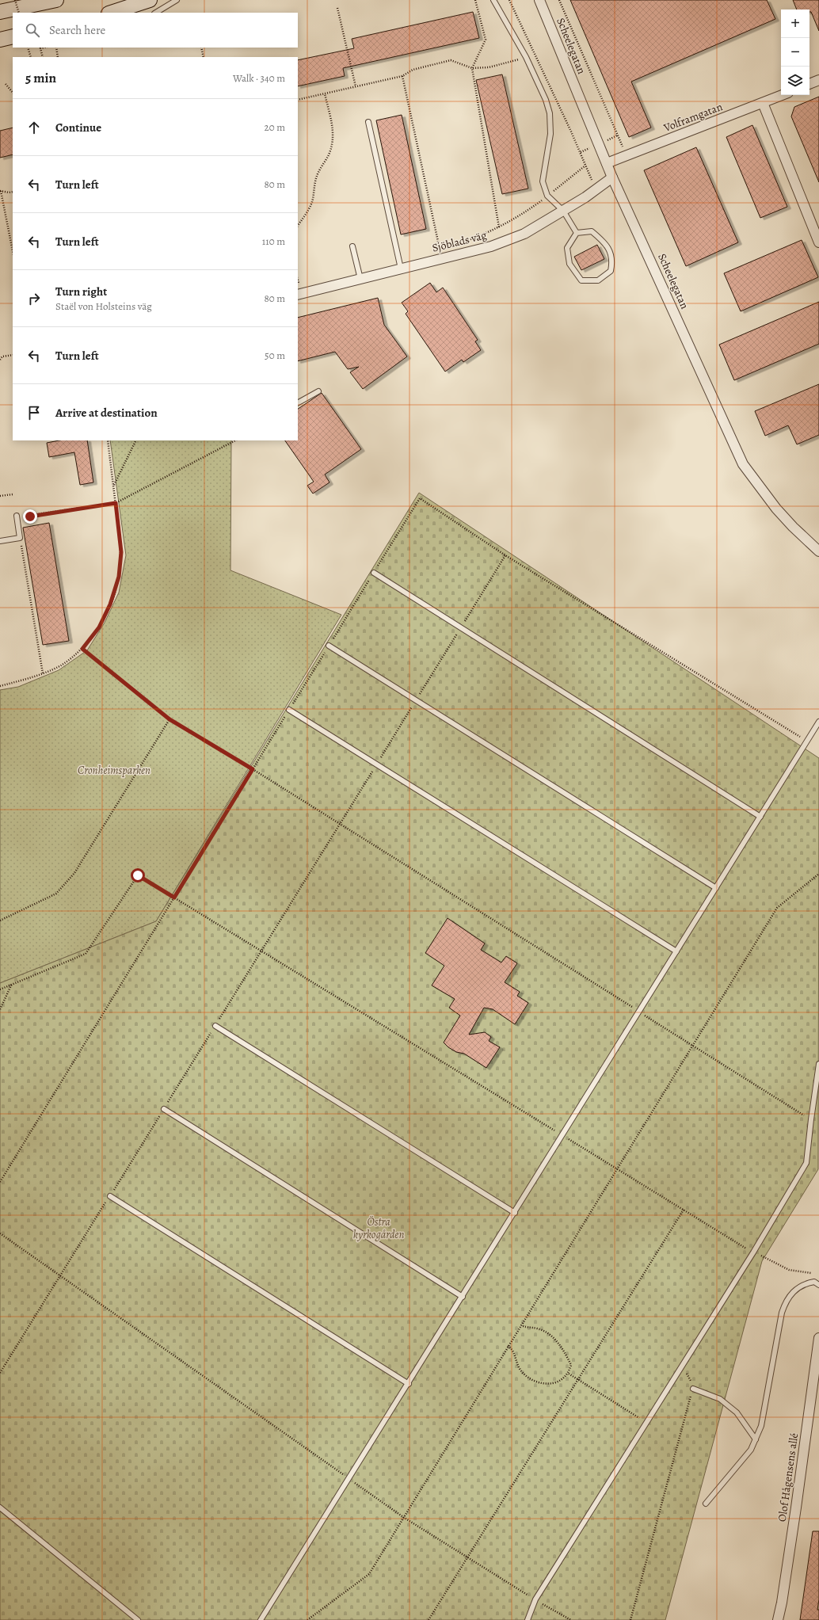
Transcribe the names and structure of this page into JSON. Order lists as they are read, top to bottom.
{
  "streets": {
    "street": [
      "Scheelegatan",
      "Volframgatan",
      "Sjöblads väg",
      "Olof Hågensens allé"
    ]
  },
  "crossings": [
    ["Scheelegatan", "Volframgatan"],
    ["Scheelegatan", "Sjöblads väg"]
  ],
  "parks": ["Cronheimsparken", "Östra kyrkogården"],
  "page": {
    "map_buttons": ["+", "−"],
    "search": "Search here",
    "heading": ["5 min", "Walk · 340 m"],
    "list": [
      ["Continue", "20 m"],
      ["Turn left", "80 m"],
      ["Turn left", "110 m"],
      ["Turn right", "Staël von Holsteins väg", "80 m"],
      ["Turn left", "50 m"],
      "Arrive at destination"
    ]
  }
}
